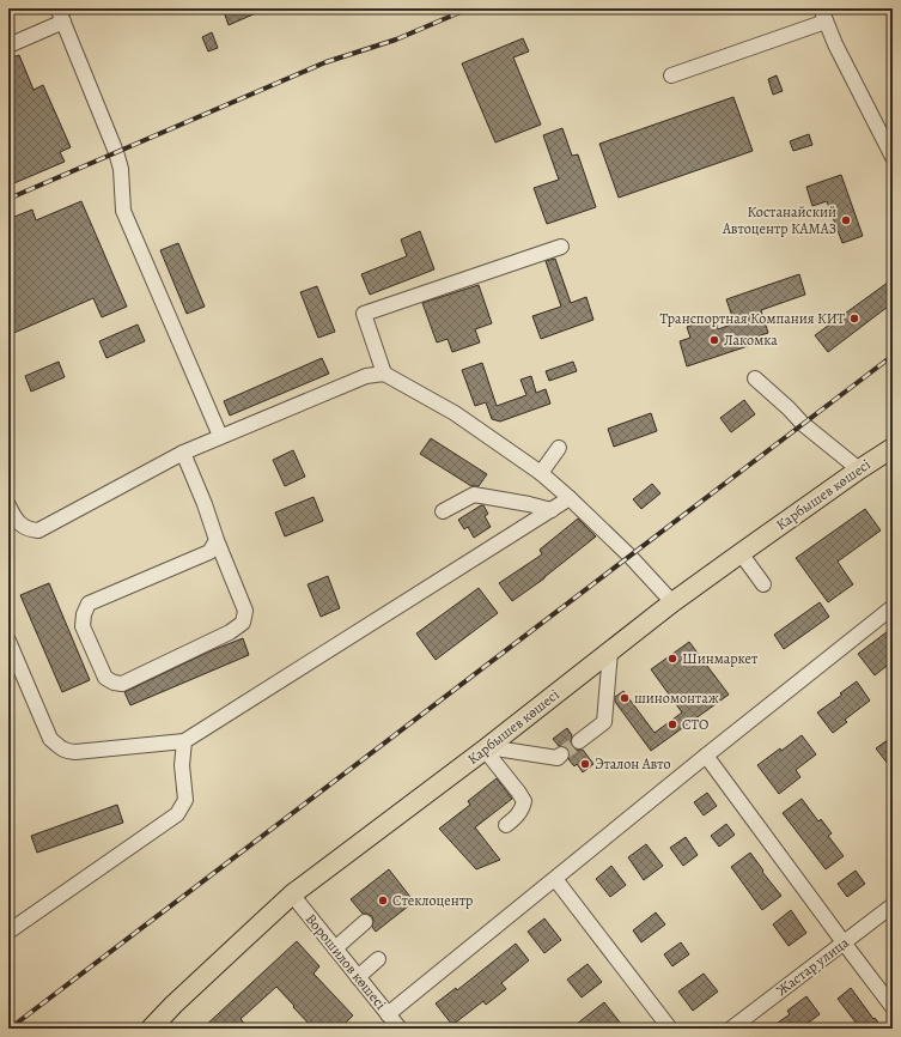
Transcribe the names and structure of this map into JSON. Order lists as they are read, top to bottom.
{
  "streets": {
    "main road": ["Карбышев көшесі"],
    "street": ["Ворошилов көшесі", "Жастар улица"]
  },
  "crossings": [
    ["Карбышев көшесі", "Ворошилов көшесі"]
  ],
  "places": [
    "Костанайский Автоцентр КАМАЗ",
    "Транспортная Компания КИТ",
    "Лакомка",
    "Шинмаркет",
    "шиномонтаж",
    "СТО",
    "Эталон Авто",
    "Стеклоцентр"
  ]
}
